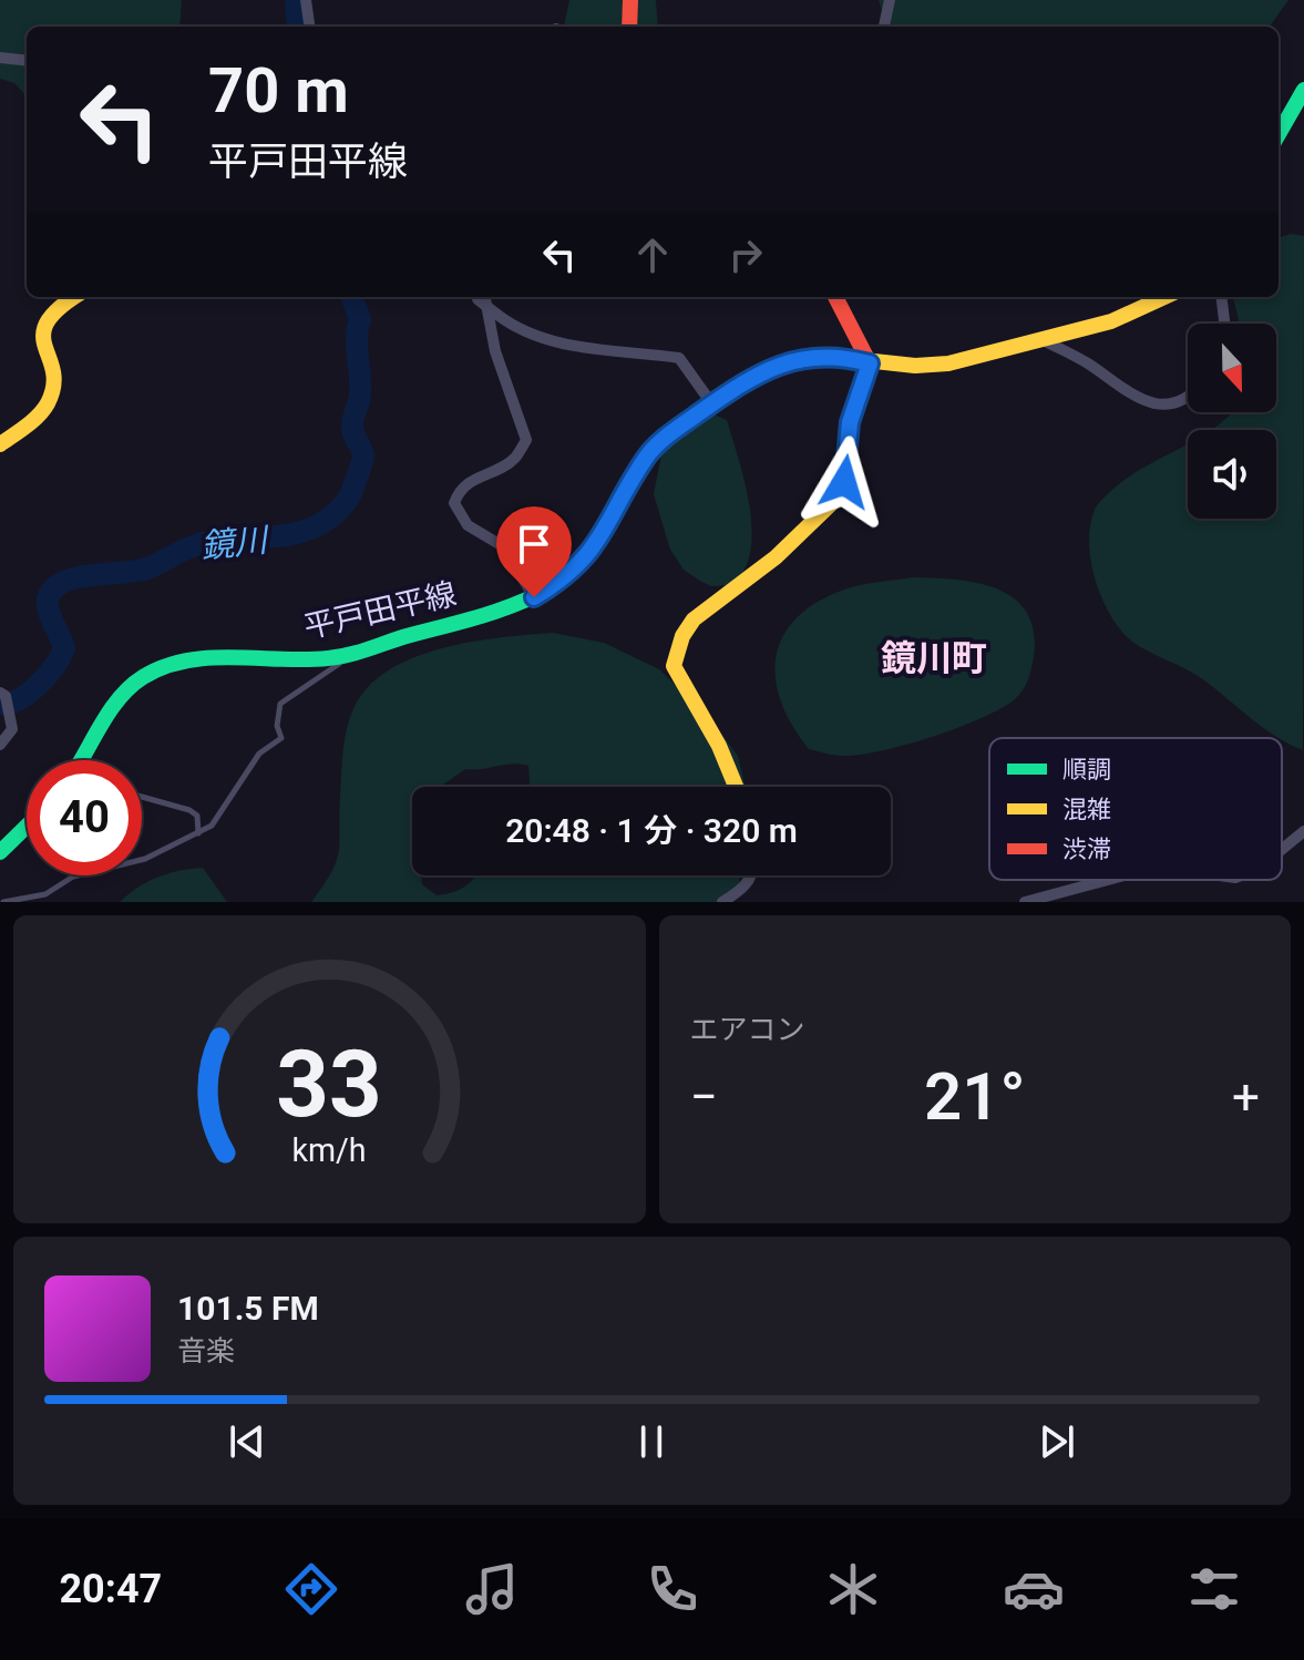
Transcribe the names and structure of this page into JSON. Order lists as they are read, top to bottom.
{
  "streets": {
    "main road": ["平戸田平線"]
  },
  "districts": ["鏡川町"],
  "water": ["鏡川"],
  "legend": ["順調", "混雑", "渋滞"],
  "north": "bottom",
  "page": {
    "turn": ["70 m", "平戸田平線"],
    "limit": "40",
    "trip": "20:48 · 1 分 · 320 m",
    "tile": "エアコン",
    "heat": ["−", "21°", "+"],
    "song": ["101.5 FM", "音楽"],
    "tabs": "20:47",
    "gauge": ["33", "km/h"]
  }
}
